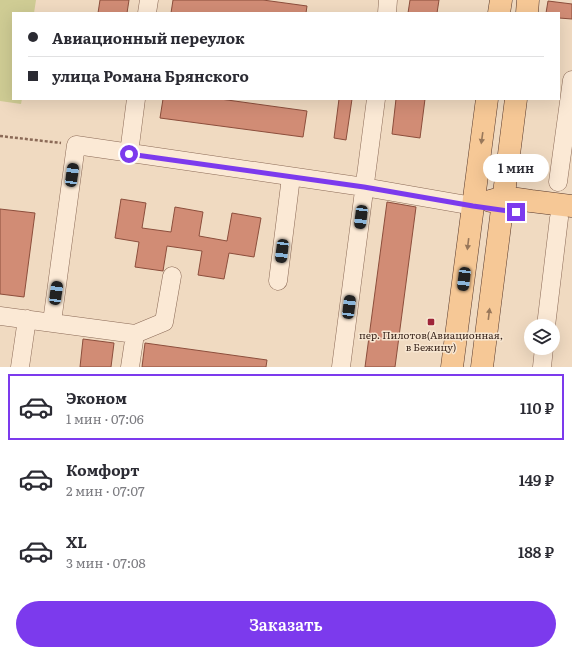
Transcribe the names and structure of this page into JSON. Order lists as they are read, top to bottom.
{
  "places": {
    "transit": ["пер. Пилотов(Авиационная, в Бежицу)"]
  },
  "page": {
    "banner": ["Авиационный переулок", "улица Романа Брянского"],
    "bubble": "1 мин",
    "list": [
      {
        "name": "Эконом",
        "note": "1 мин · 07:06",
        "value": "110 ₽"
      },
      {
        "name": "Комфорт",
        "note": "2 мин · 07:07",
        "value": "149 ₽"
      },
      {
        "name": "XL",
        "note": "3 мин · 07:08",
        "value": "188 ₽"
      }
    ],
    "buttons": "Заказать"
  }
}
